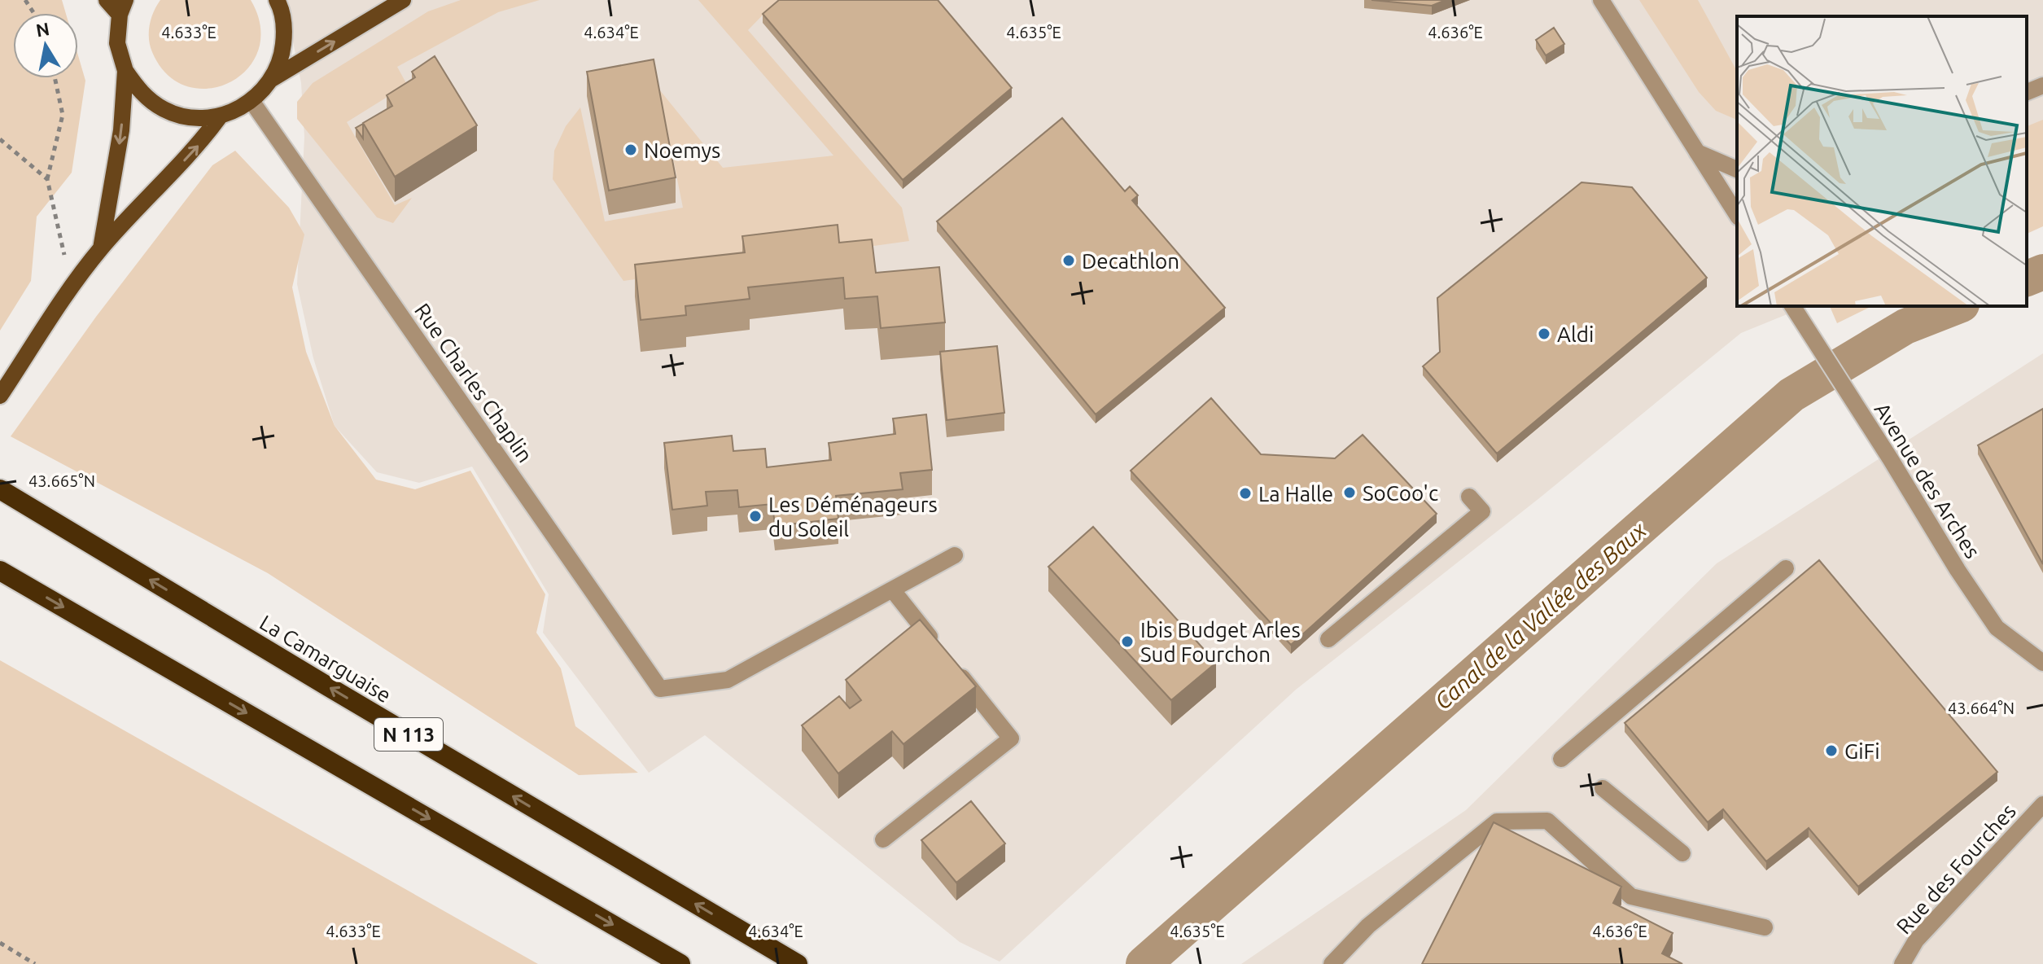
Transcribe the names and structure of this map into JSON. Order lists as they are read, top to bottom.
{
  "streets": {
    "highway": ["La Camarguaise", "N 113"],
    "street": ["Rue Charles Chaplin", "Avenue des Arches", "Rue des Fourches"]
  },
  "water": ["Canal de la Vallée des Baux"],
  "places": [
    "Noemys",
    "Decathlon",
    "Aldi",
    "SoCoo'c",
    "La Halle",
    "Les Déménageurs du Soleil",
    "Ibis Budget Arles Sud Fourchon",
    "GiFi"
  ],
  "north": "top",
  "coordinates": [
    "4.633°E",
    "4.634°E",
    "4.635°E",
    "4.636°E",
    "43.665°N",
    "43.664°N"
  ]
}
